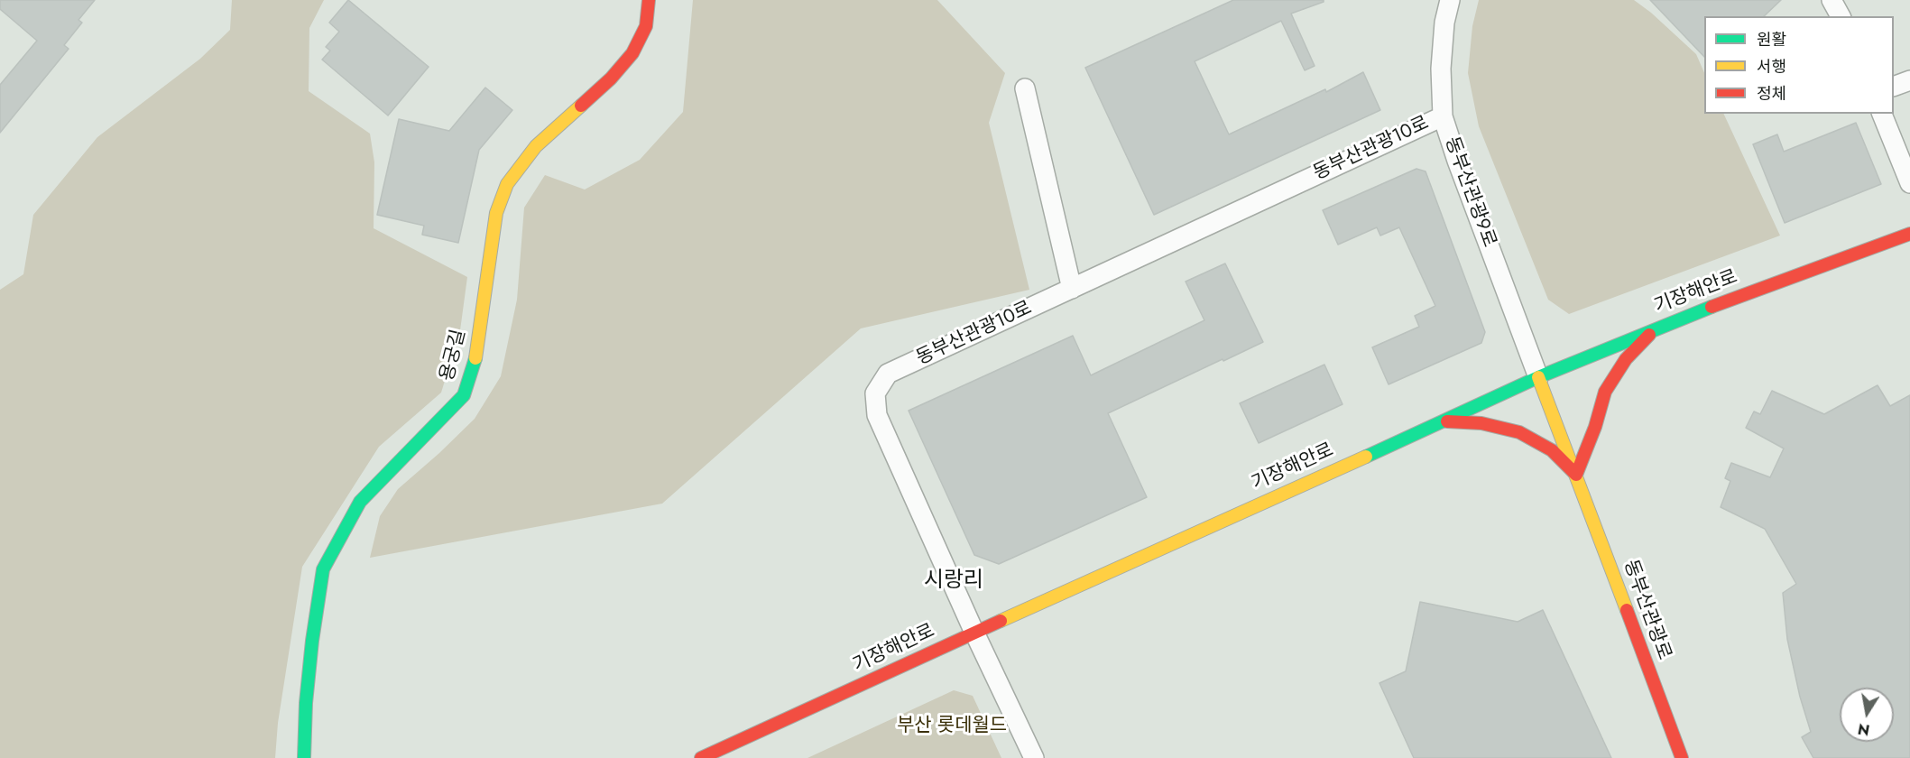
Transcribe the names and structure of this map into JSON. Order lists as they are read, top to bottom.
{
  "streets": {
    "main road": ["기장해안로", "용궁길", "동부산관광로"],
    "street": ["동부산관광10로", "동부산관광9로"]
  },
  "crossings": [
    ["동부산관광10로", "동부산관광9로"],
    ["동부산관광10로", "기장해안로"],
    ["동부산관광9로", "기장해안로"],
    ["동부산관광9로", "동부산관광로"],
    ["기장해안로", "동부산관광로"]
  ],
  "districts": ["시랑리"],
  "parks": ["부산 롯데월드"],
  "legend": ["원활", "서행", "정체"],
  "north": "bottom"
}
